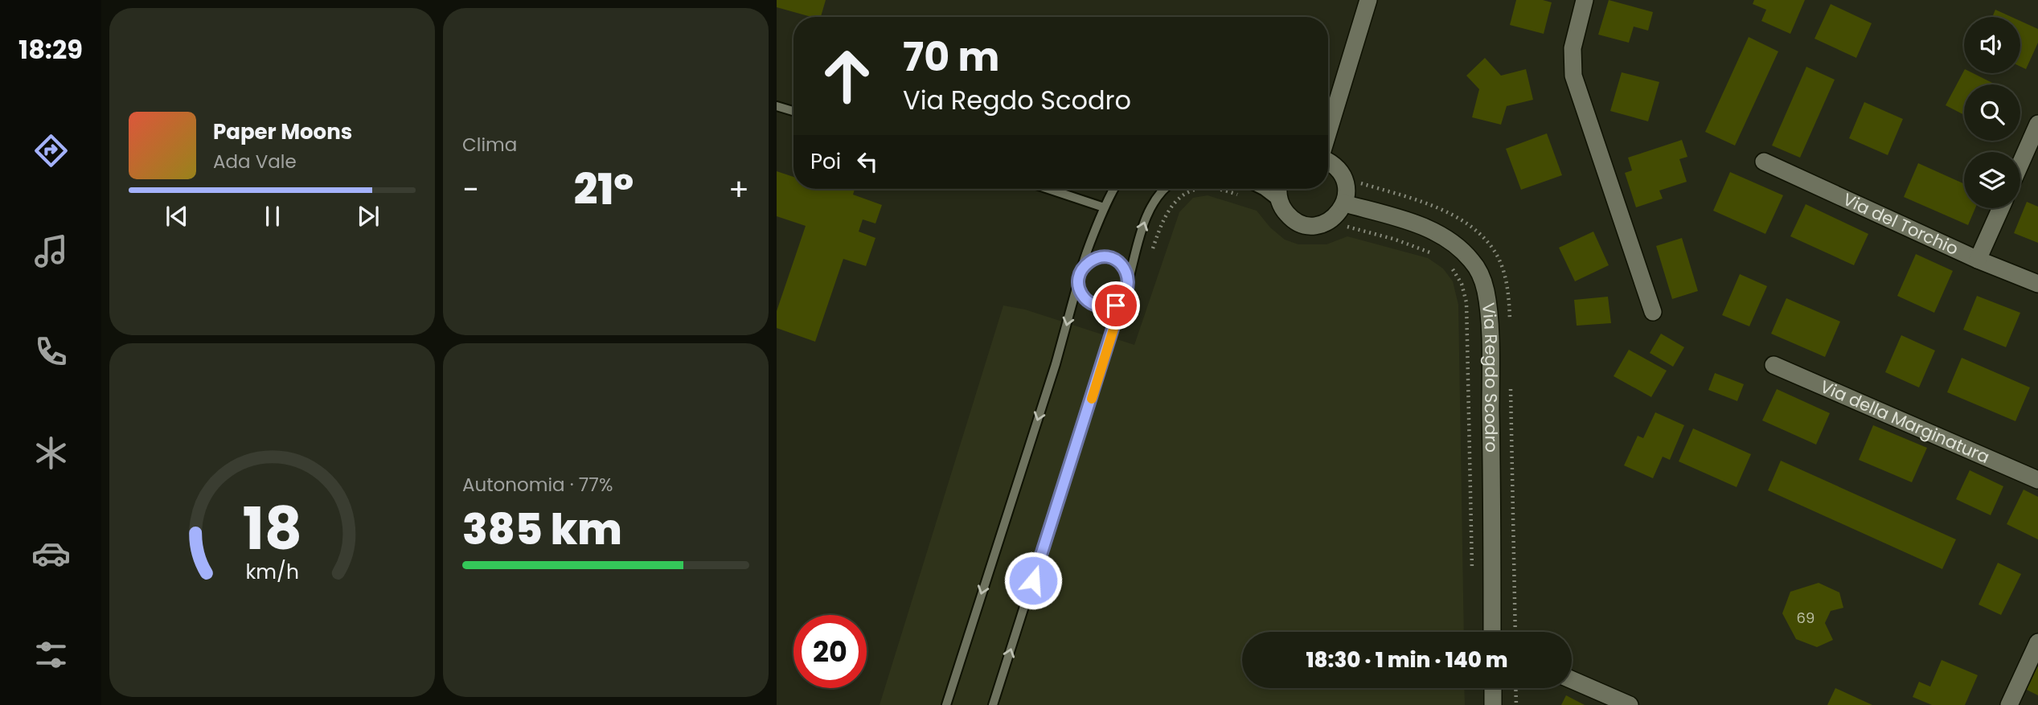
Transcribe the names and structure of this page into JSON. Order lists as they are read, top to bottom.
{
  "streets": {
    "street": ["Via del Torchio", "Via Regdo Scodro", "Via della Marginatura"]
  },
  "house_numbers": ["69"],
  "page": {
    "tabs": "18:29",
    "tile": [
      "Clima",
      ["Autonomia · 77%", "385 km"]
    ],
    "turn": ["70 m", "Via Regdo Scodro"],
    "song": ["Paper Moons", "Ada Vale"],
    "then": "Poi",
    "heat": ["−", "21°", "+"],
    "limit": "20",
    "trip": "18:30 · 1 min · 140 m",
    "gauge": ["18", "km/h"]
  }
}
